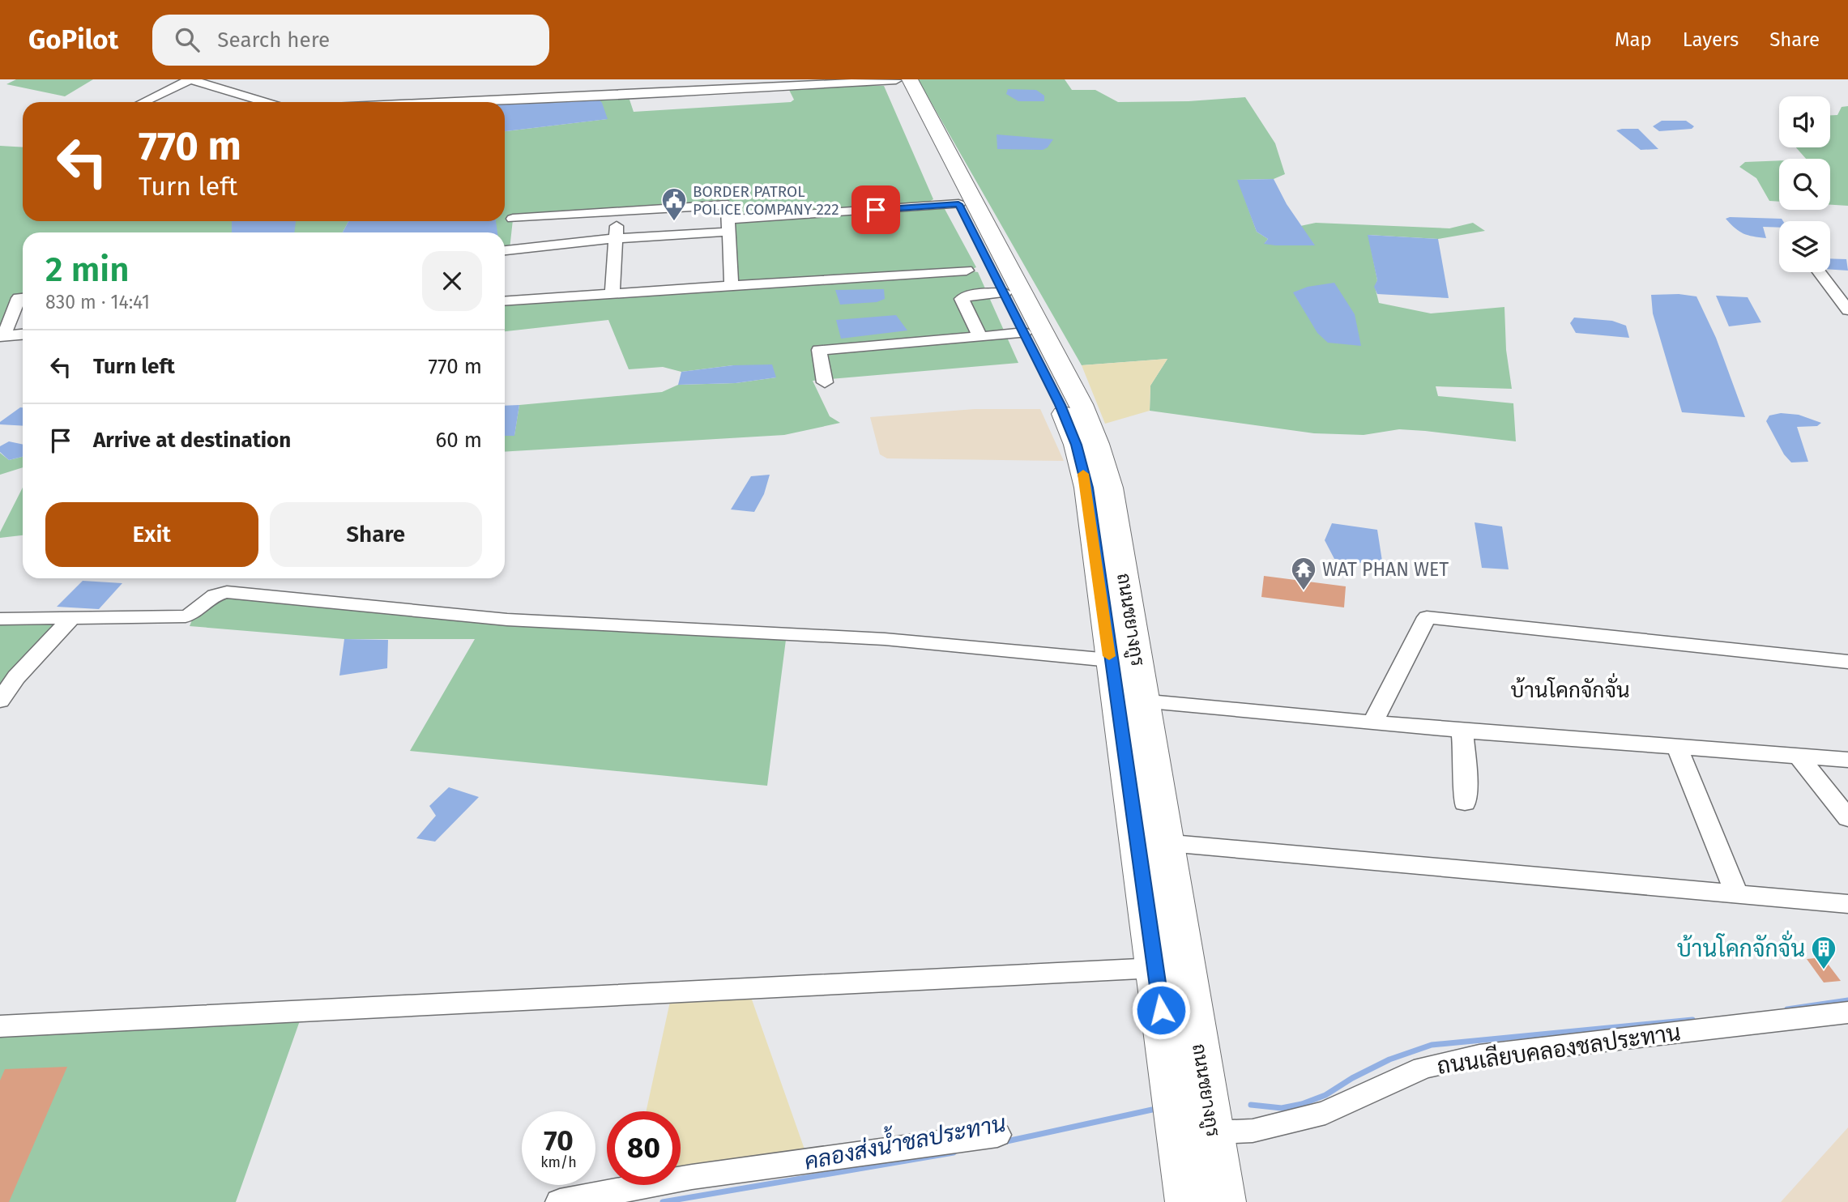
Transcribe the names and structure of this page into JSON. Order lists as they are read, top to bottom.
{
  "streets": {
    "highway": ["ถนนชยางกูร"],
    "street": ["ถนนเลียบคลองชลประทาน"]
  },
  "crossings": [
    ["ถนนชยางกูร", "ถนนเลียบคลองชลประทาน"]
  ],
  "districts": ["บ้านโคกจักจั่น"],
  "water": ["คลองส่งน้ำชลประทาน"],
  "places": {
    "public building": ["BORDER PATROL POLICE COMPANY 222"],
    "temple": ["WAT PHAN WET"],
    "building": ["บ้านโคกจักจั่น"]
  },
  "page": {
    "header": "GoPilot",
    "search": "Search here",
    "nav": ["Map", "Layers", "Share"],
    "turn": ["770 m", "Turn left"],
    "heading": ["2 min", "830 m · 14:41"],
    "list": [
      {
        "name": "Turn left",
        "value": "770 m"
      },
      {
        "name": "Arrive at destination",
        "value": "60 m"
      }
    ],
    "buttons": ["Exit", "Share"],
    "speed": "70 km/h",
    "limit": "80"
  }
}
